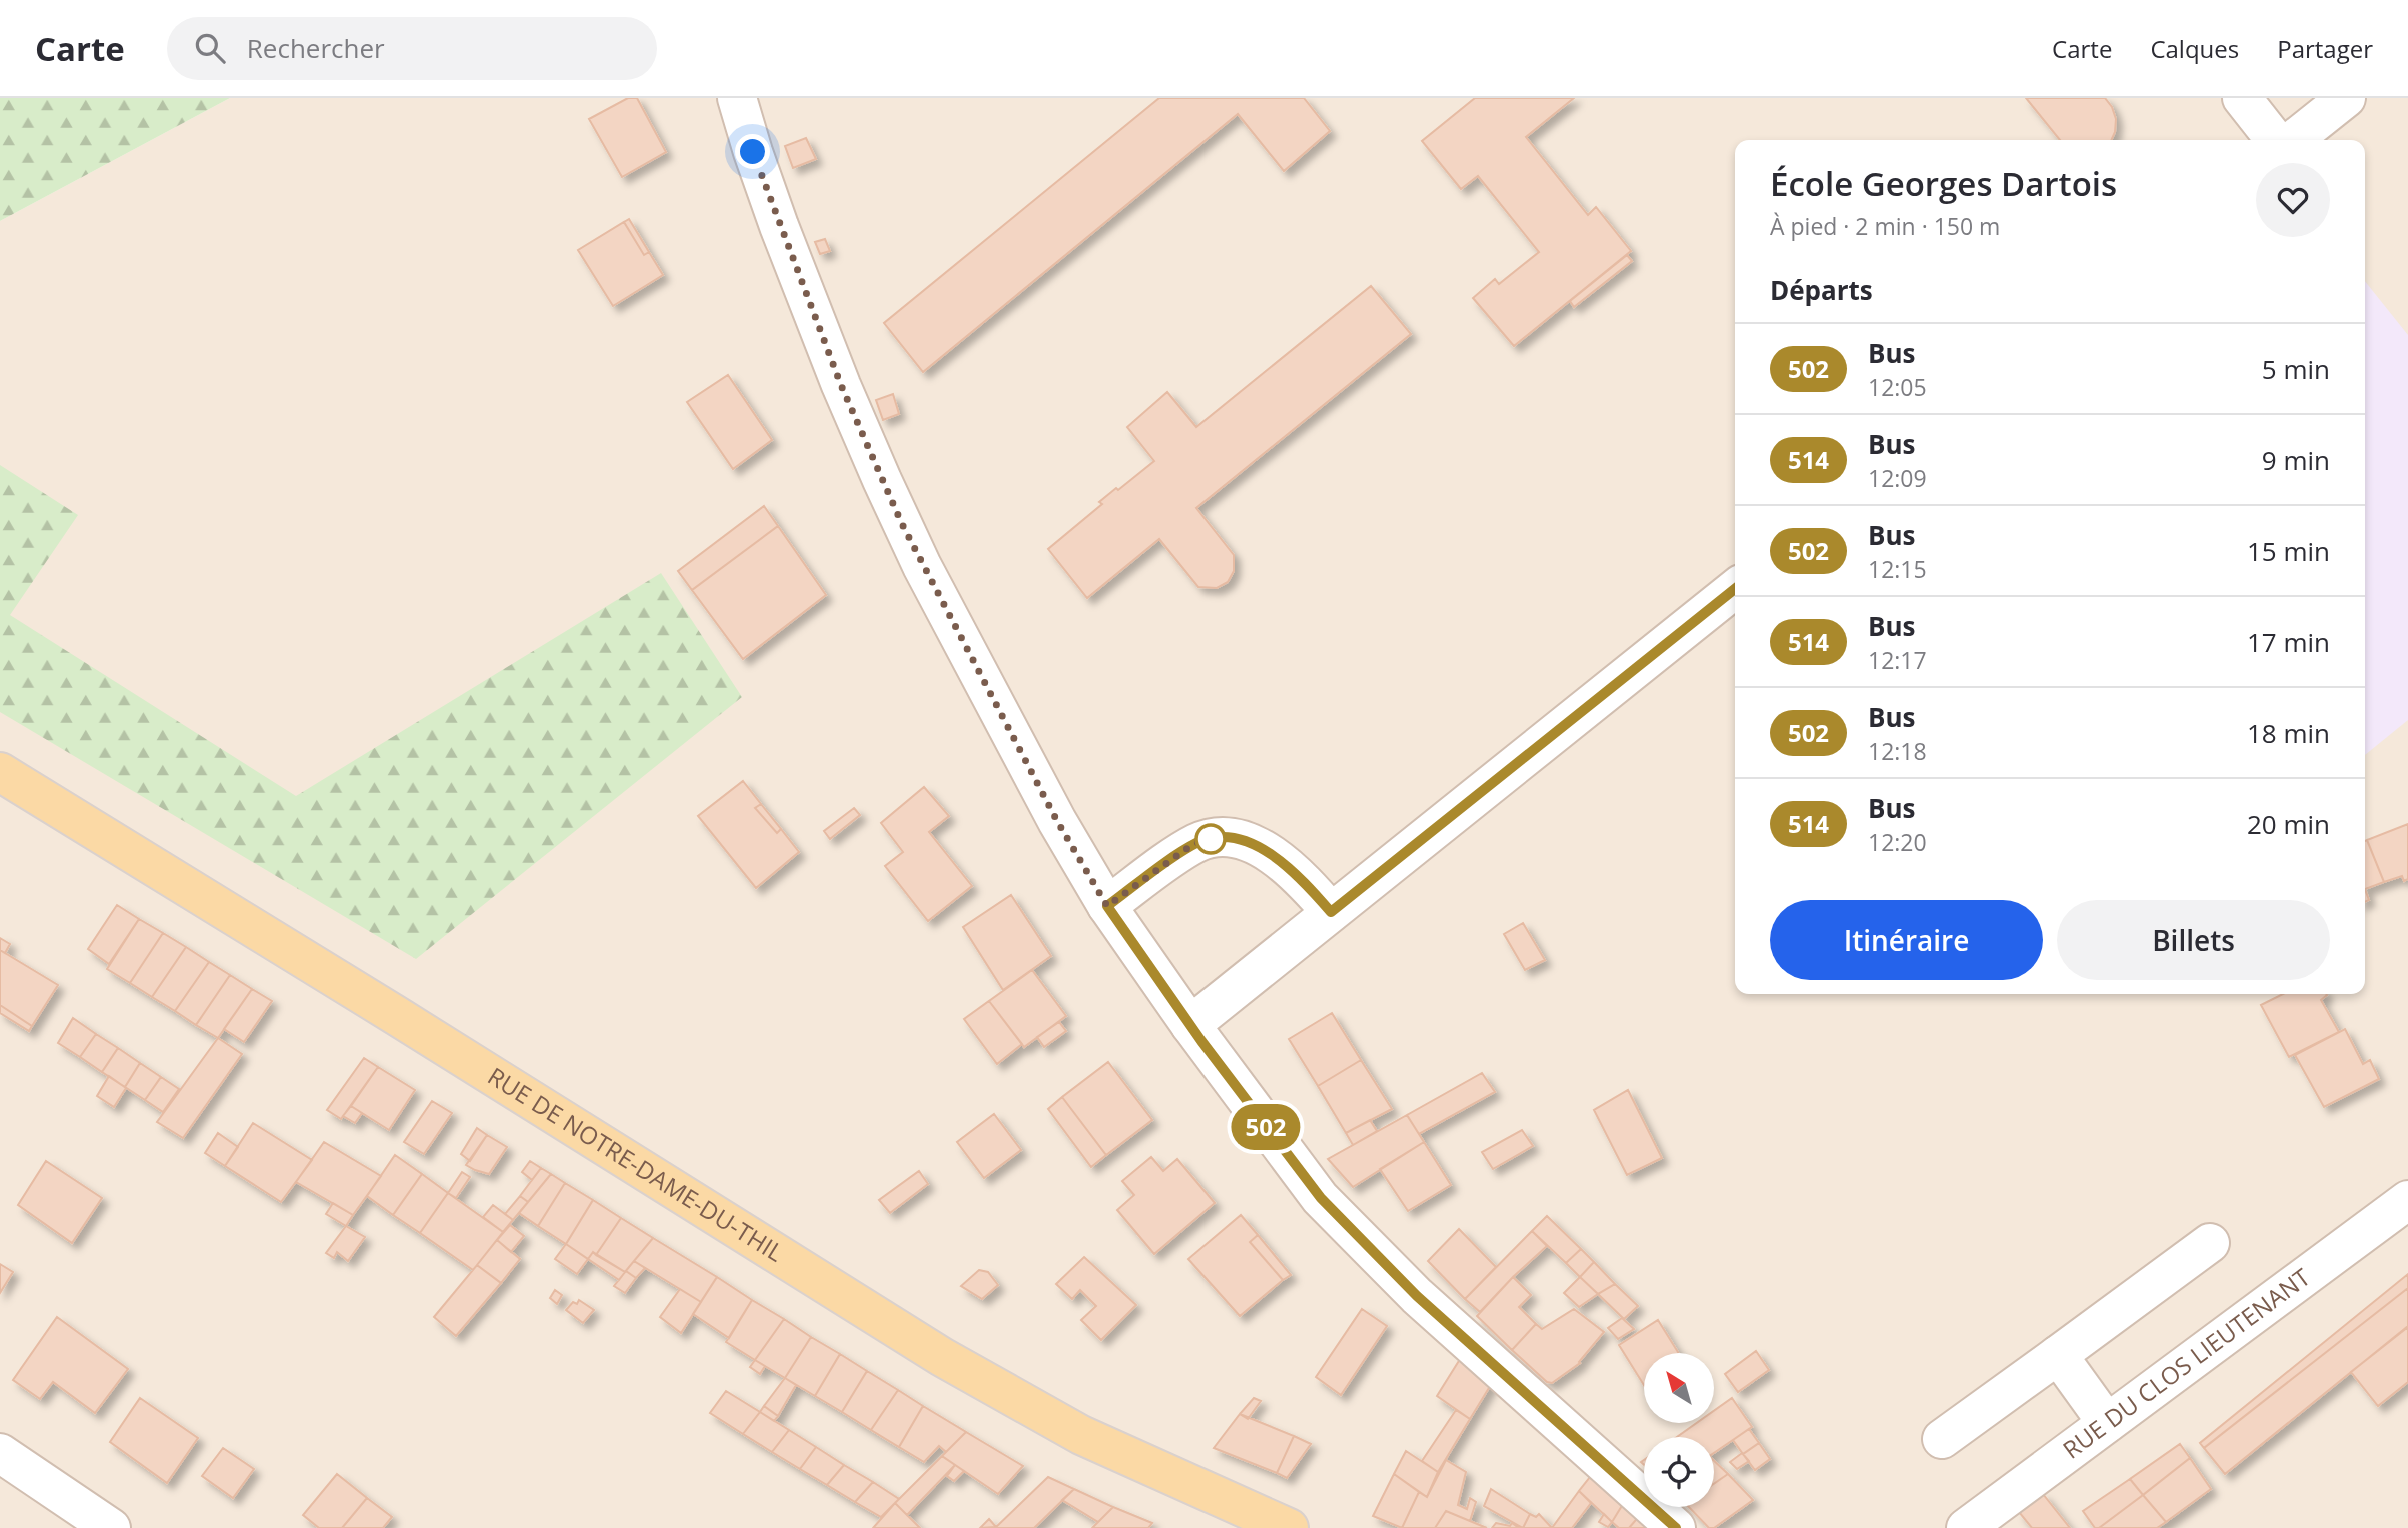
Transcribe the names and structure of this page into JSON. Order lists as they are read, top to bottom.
{
  "streets": {
    "main road": ["RUE DE NOTRE-DAME-DU-THIL"],
    "street": ["RUE DU CLOS LIEUTENANT"]
  },
  "lines": ["bus line 502"],
  "north": "top left",
  "page": {
    "header": "Carte",
    "search": "Rechercher",
    "nav": ["Carte", "Calques", "Partager"],
    "on_map": "502",
    "heading": [
      ["École Georges Dartois", "À pied · 2 min · 150 m"],
      "Départs"
    ],
    "list": [
      {
        "mark": "502",
        "name": "Bus",
        "note": "12:05",
        "value": "5 min"
      },
      {
        "mark": "514",
        "name": "Bus",
        "note": "12:09",
        "value": "9 min"
      },
      {
        "mark": "502",
        "name": "Bus",
        "note": "12:15",
        "value": "15 min"
      },
      {
        "mark": "514",
        "name": "Bus",
        "note": "12:17",
        "value": "17 min"
      },
      {
        "mark": "502",
        "name": "Bus",
        "note": "12:18",
        "value": "18 min"
      },
      {
        "mark": "514",
        "name": "Bus",
        "note": "12:20",
        "value": "20 min"
      }
    ],
    "buttons": ["Itinéraire", "Billets"]
  }
}
